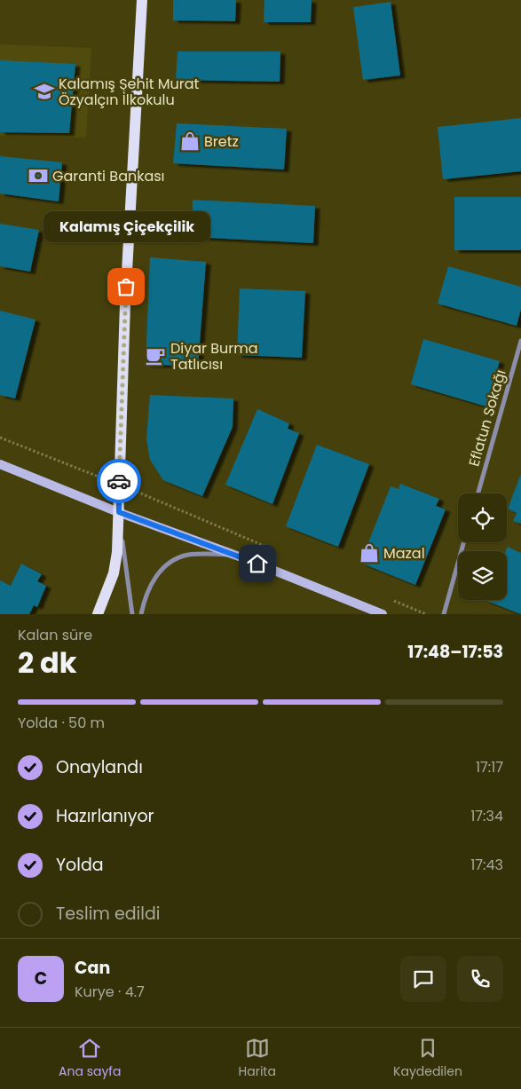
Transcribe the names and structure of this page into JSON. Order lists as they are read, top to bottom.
{
  "streets": {
    "street": ["Eflatun Sokağı"]
  },
  "places": {
    "school or university": ["Kalamış Şehit Murat Özyalçın İlkokulu"],
    "shop": ["Bretz", "Mazal"],
    "bank": ["Garanti Bankası"],
    "other": ["Kalamış Çiçekçilik"],
    "cafe": ["Diyar Burma Tatlıcısı"]
  },
  "page": {
    "bubble": "Kalamış Çiçekçilik",
    "heading": ["2 dk", "Kalan süre", "17:48–17:53"],
    "panel": ["Can", "Kurye · 4.7"],
    "bar": "Yolda · 50 m",
    "list": [
      ["Onaylandı", "17:17"],
      ["Hazırlanıyor", "17:34"],
      ["Yolda", "17:43"],
      "Teslim edildi"
    ],
    "round": "C",
    "tabs": ["Ana sayfa", "Harita", "Kaydedilen"]
  }
}
